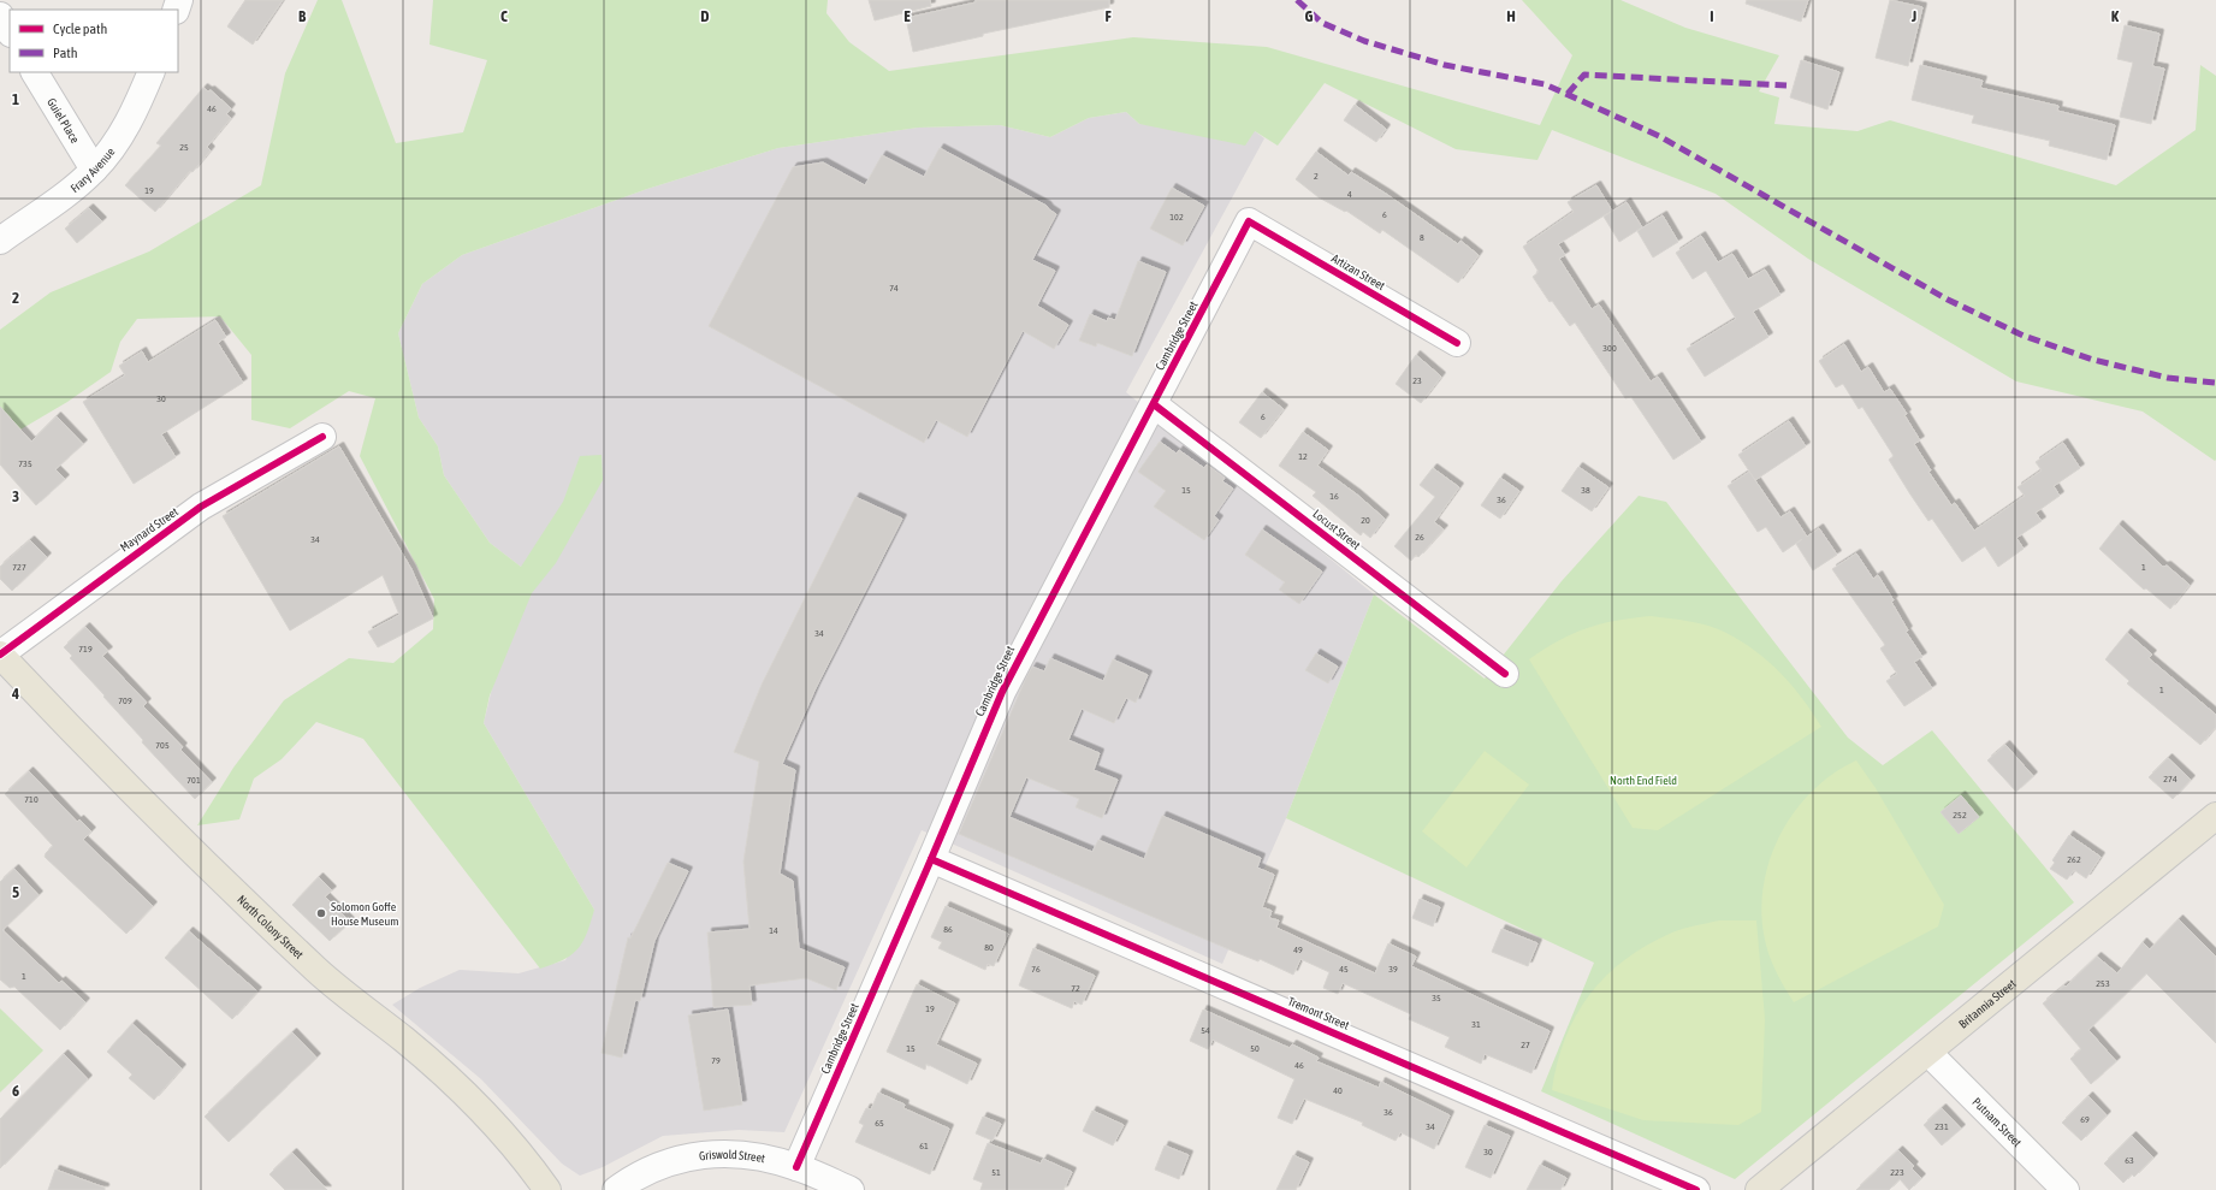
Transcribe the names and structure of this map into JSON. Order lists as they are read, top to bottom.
{
  "streets": {
    "main road": ["North Colony Street", "Britannia Street"],
    "street": [
      "Guiel Place",
      "Frary Avenue",
      "Artizan Street",
      "Cambridge Street",
      "Maynard Street",
      "Locust Street",
      "Tremont Street",
      "Putnam Street",
      "Griswold Street"
    ]
  },
  "crossings": [
    ["Guiel Place", "Frary Avenue"],
    ["Artizan Street", "Cambridge Street"],
    ["Cambridge Street", "Locust Street"],
    ["Cambridge Street", "Tremont Street"],
    ["Cambridge Street", "Griswold Street"],
    ["Maynard Street", "North Colony Street"],
    ["Britannia Street", "Putnam Street"]
  ],
  "parks": ["North End Field"],
  "places": ["Solomon Goffe House Museum"],
  "house_numbers": [
    "46",
    "25",
    "2",
    "19",
    "4",
    "6",
    "102",
    "8",
    "74",
    "300",
    "23",
    "30",
    "6",
    "12",
    "735",
    "15",
    "38",
    "16",
    "36",
    "20",
    "26",
    "34",
    "727",
    "1",
    "34",
    "719",
    "1",
    "709",
    "705",
    "274",
    "701",
    "710",
    "252",
    "262",
    "86",
    "14",
    "80",
    "49",
    "76",
    "45",
    "39",
    "1",
    "253",
    "72",
    "35",
    "19",
    "31",
    "54",
    "27",
    "15",
    "50",
    "79",
    "46",
    "40",
    "36",
    "69",
    "65",
    "34",
    "231",
    "61",
    "30",
    "63",
    "51",
    "223"
  ],
  "legend": ["Cycle path", "Path"],
  "grid": {
    "columns": [
      "B",
      "C",
      "D",
      "E",
      "F",
      "G",
      "H",
      "I",
      "J",
      "K"
    ],
    "rows": [
      "1",
      "2",
      "3",
      "4",
      "5",
      "6"
    ]
  }
}
